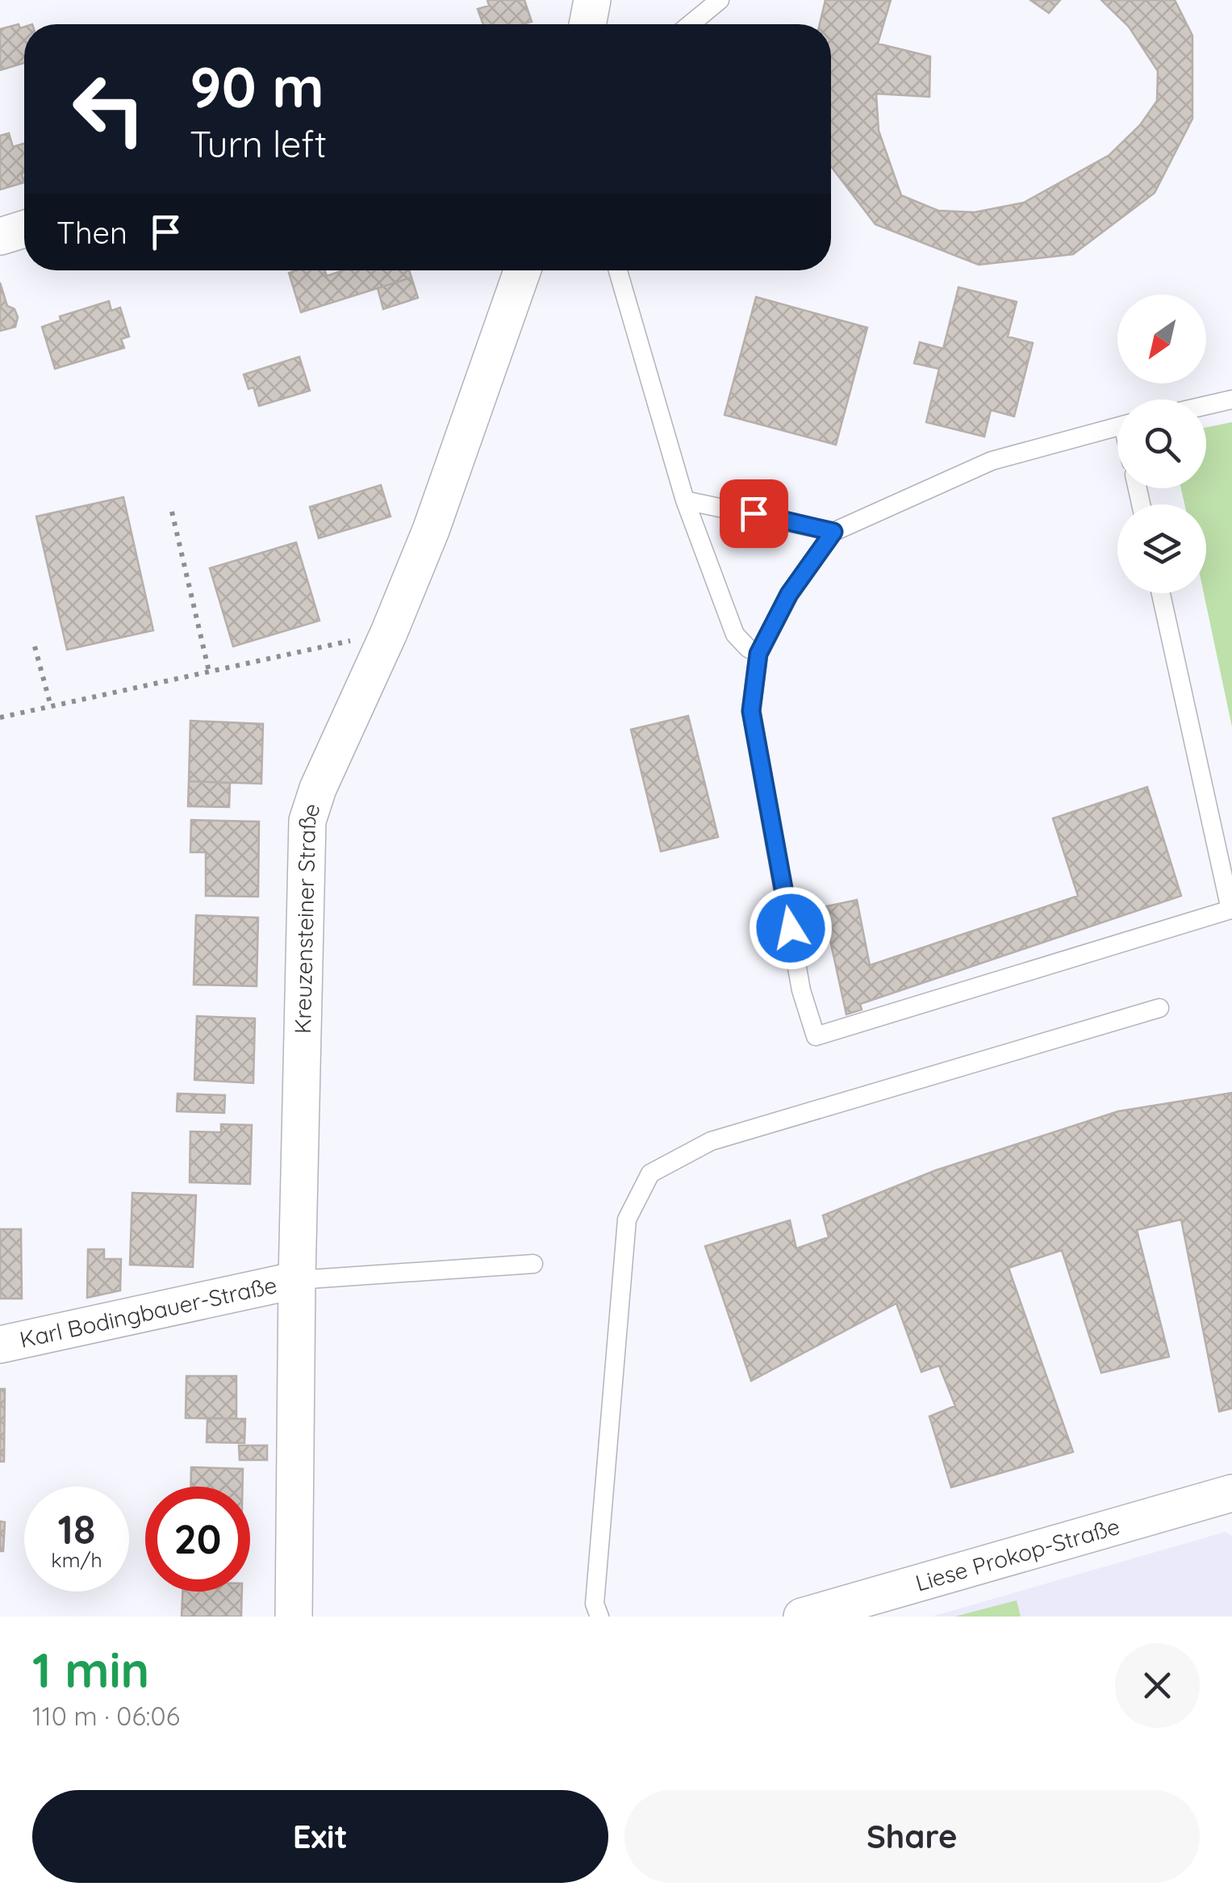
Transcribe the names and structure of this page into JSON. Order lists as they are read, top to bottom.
{
  "streets": {
    "street": ["Kreuzensteiner Straße", "Karl Bodingbauer-Straße", "Liese Prokop-Straße"]
  },
  "crossings": [
    ["Kreuzensteiner Straße", "Karl Bodingbauer-Straße"]
  ],
  "north": "bottom left",
  "page": {
    "turn": ["90 m", "Turn left"],
    "then": "Then",
    "speed": "18 km/h",
    "limit": "20",
    "heading": ["1 min", "110 m · 06:06"],
    "buttons": ["Exit", "Share"]
  }
}
